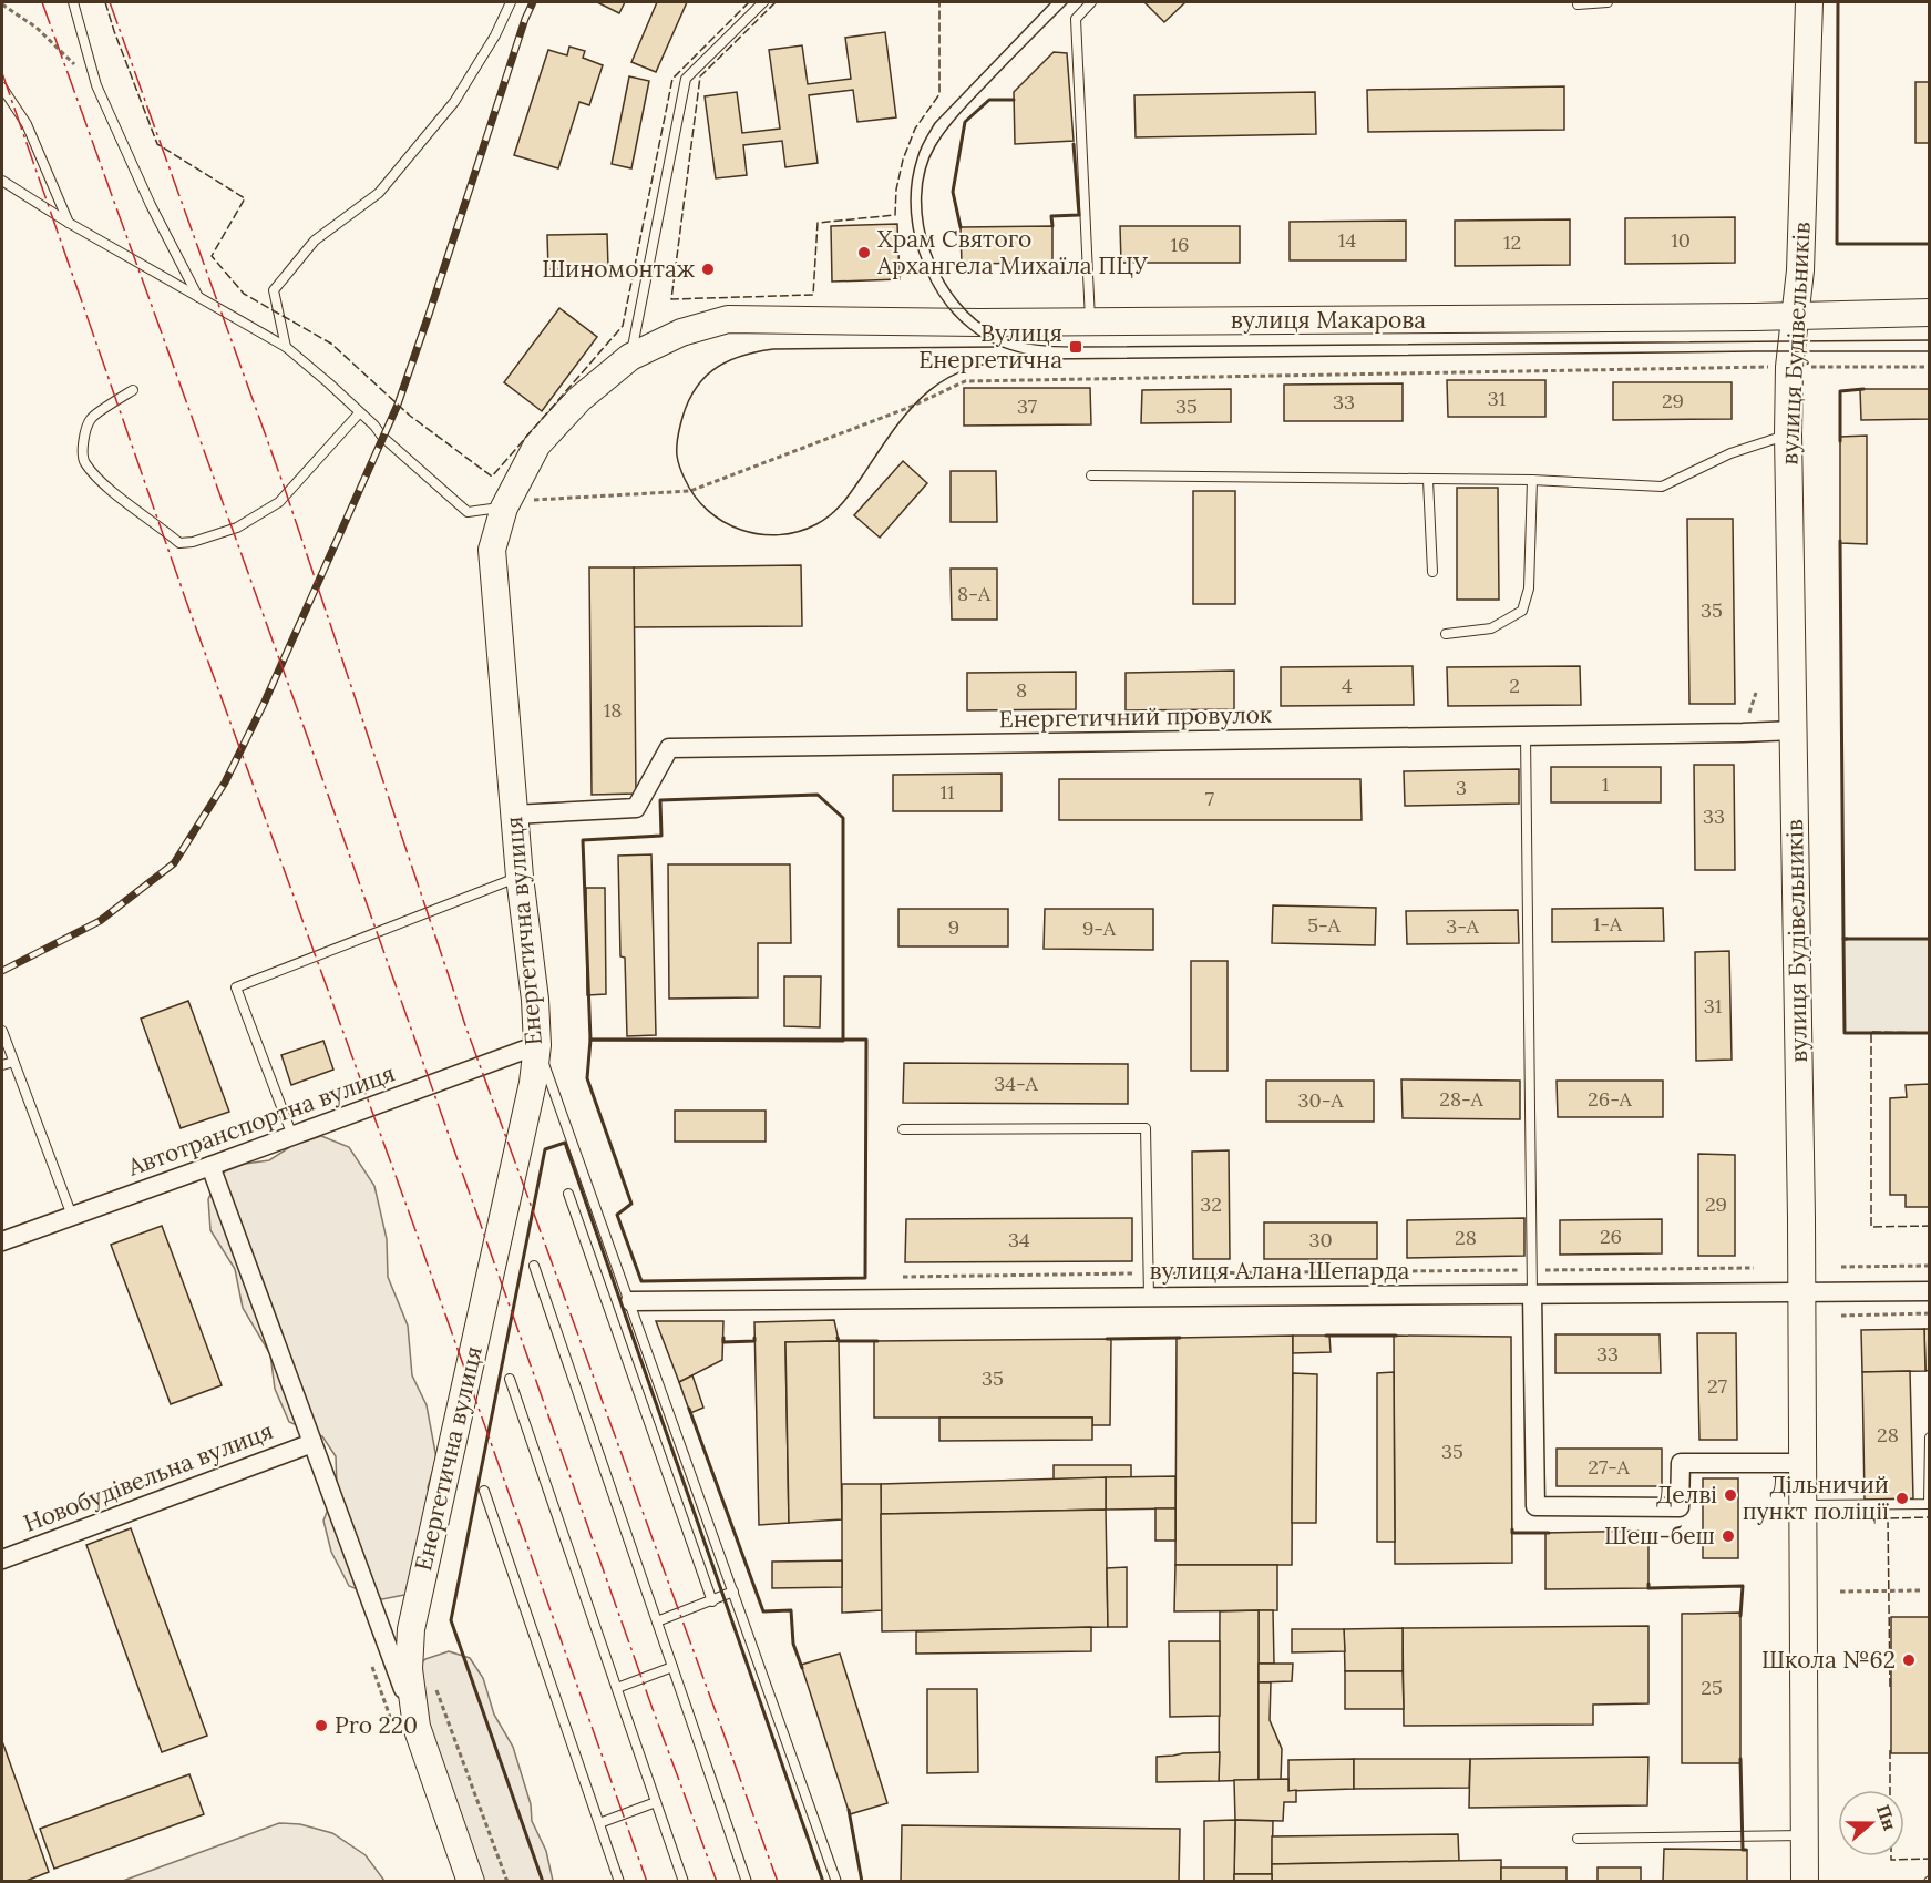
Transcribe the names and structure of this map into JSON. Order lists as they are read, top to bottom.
{
  "streets": {
    "main road": ["вулиця Макарова", "вулиця Будівельників", "Енергетична вулиця"],
    "street": [
      "Енергетичний провулок",
      "Автотранспортна вулиця",
      "вулиця Алана Шепарда",
      "Новобудівельна вулиця"
    ]
  },
  "crossings": [
    ["вулиця Макарова", "вулиця Будівельників"],
    ["вулиця Макарова", "Енергетична вулиця"],
    ["вулиця Будівельників", "Енергетичний провулок"],
    ["вулиця Будівельників", "вулиця Алана Шепарда"],
    ["Енергетичний провулок", "Енергетична вулиця"],
    ["Енергетична вулиця", "Автотранспортна вулиця"],
    ["Енергетична вулиця", "Новобудівельна вулиця"]
  ],
  "places": {
    "other": [
      "Храм Святого Архангела Михаїла ПЦУ",
      "Шиномонтаж",
      "Делві",
      "Дільничий пункт поліції",
      "Шеш-беш",
      "Школа №62",
      "Pro 220"
    ],
    "transit": ["Вулиця Енергетична"]
  },
  "house_numbers": [
    "14",
    "10",
    "12",
    "16",
    "31",
    "29",
    "33",
    "37",
    "35",
    "8-А",
    "35",
    "4",
    "2",
    "8",
    "18",
    "1",
    "3",
    "11",
    "7",
    "33",
    "1-А",
    "5-А",
    "3-А",
    "9",
    "9-А",
    "31",
    "34-А",
    "28-А",
    "26-А",
    "30-А",
    "32",
    "29",
    "26",
    "28",
    "34",
    "30",
    "33",
    "35",
    "27",
    "28",
    "35",
    "27-А",
    "25"
  ],
  "north": "right"
}
